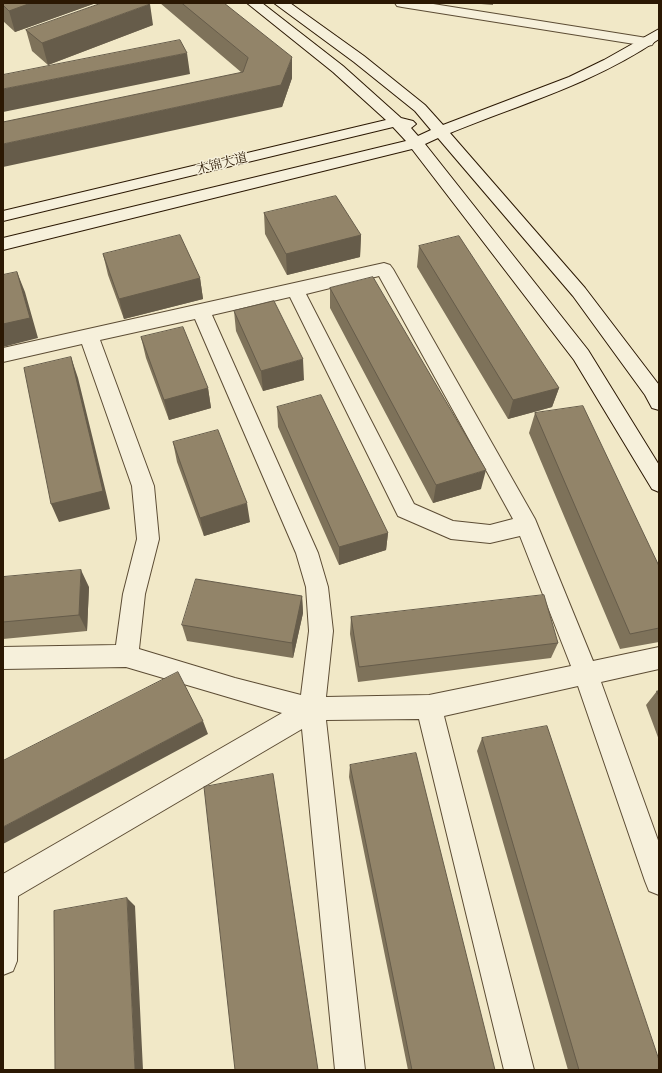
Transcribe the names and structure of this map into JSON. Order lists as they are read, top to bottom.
{
  "streets": {
    "street": ["木锦大道"]
  }
}
